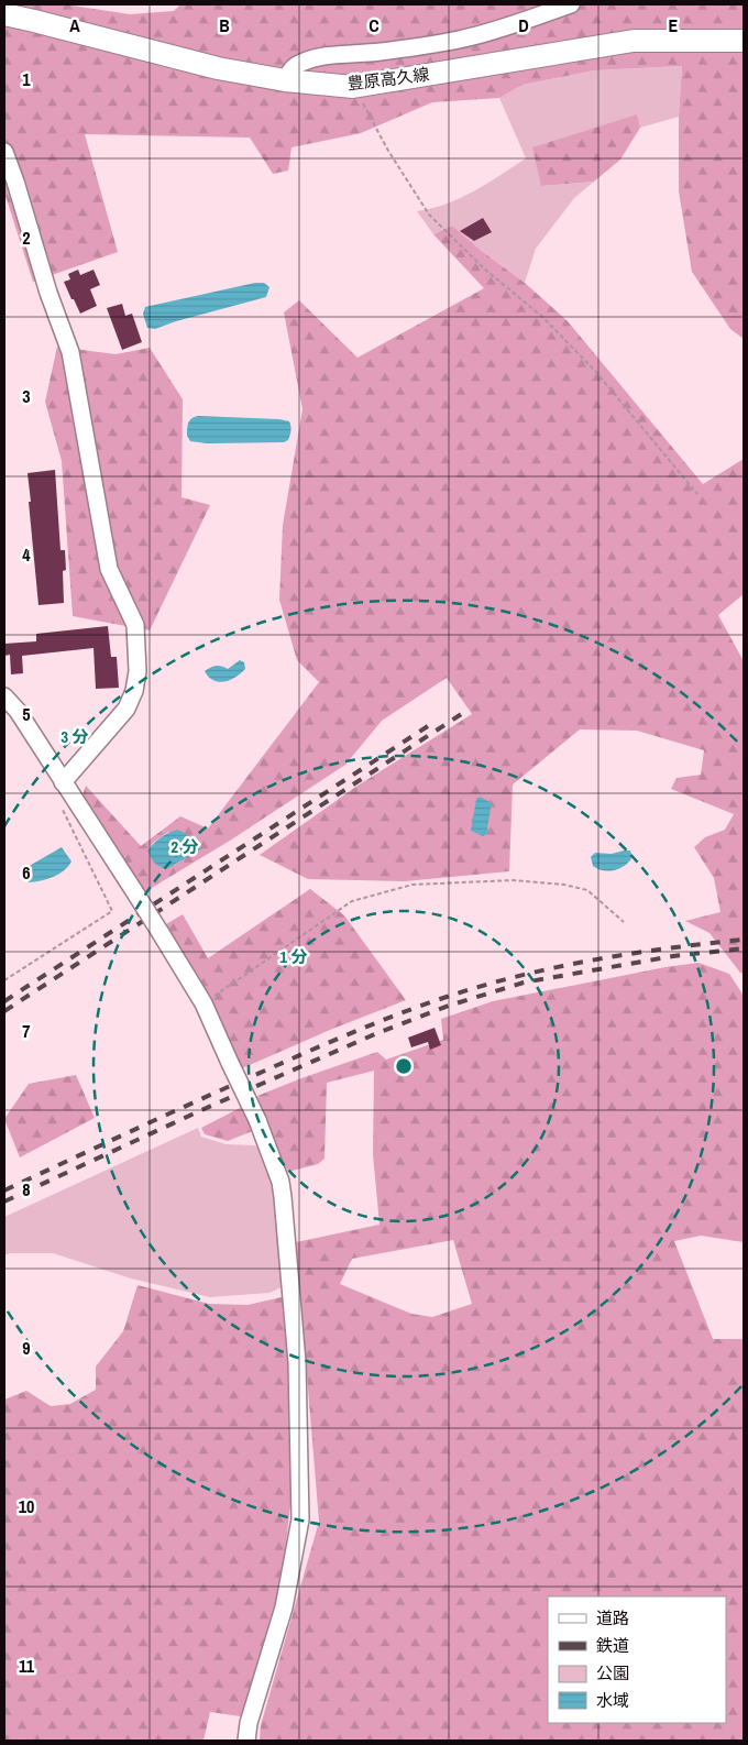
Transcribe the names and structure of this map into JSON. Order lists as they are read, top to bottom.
{
  "streets": {
    "main road": ["豊原高久線"]
  },
  "legend": [
    "道路",
    "鉄道",
    "公園",
    "水域"
  ],
  "grid": {
    "columns": [
      "A",
      "B",
      "C",
      "D",
      "E"
    ],
    "rows": [
      "1",
      "2",
      "3",
      "4",
      "5",
      "6",
      "7",
      "8",
      "9",
      "10",
      "11"
    ]
  },
  "rings": ["3 分", "2 分", "1 分"]
}
